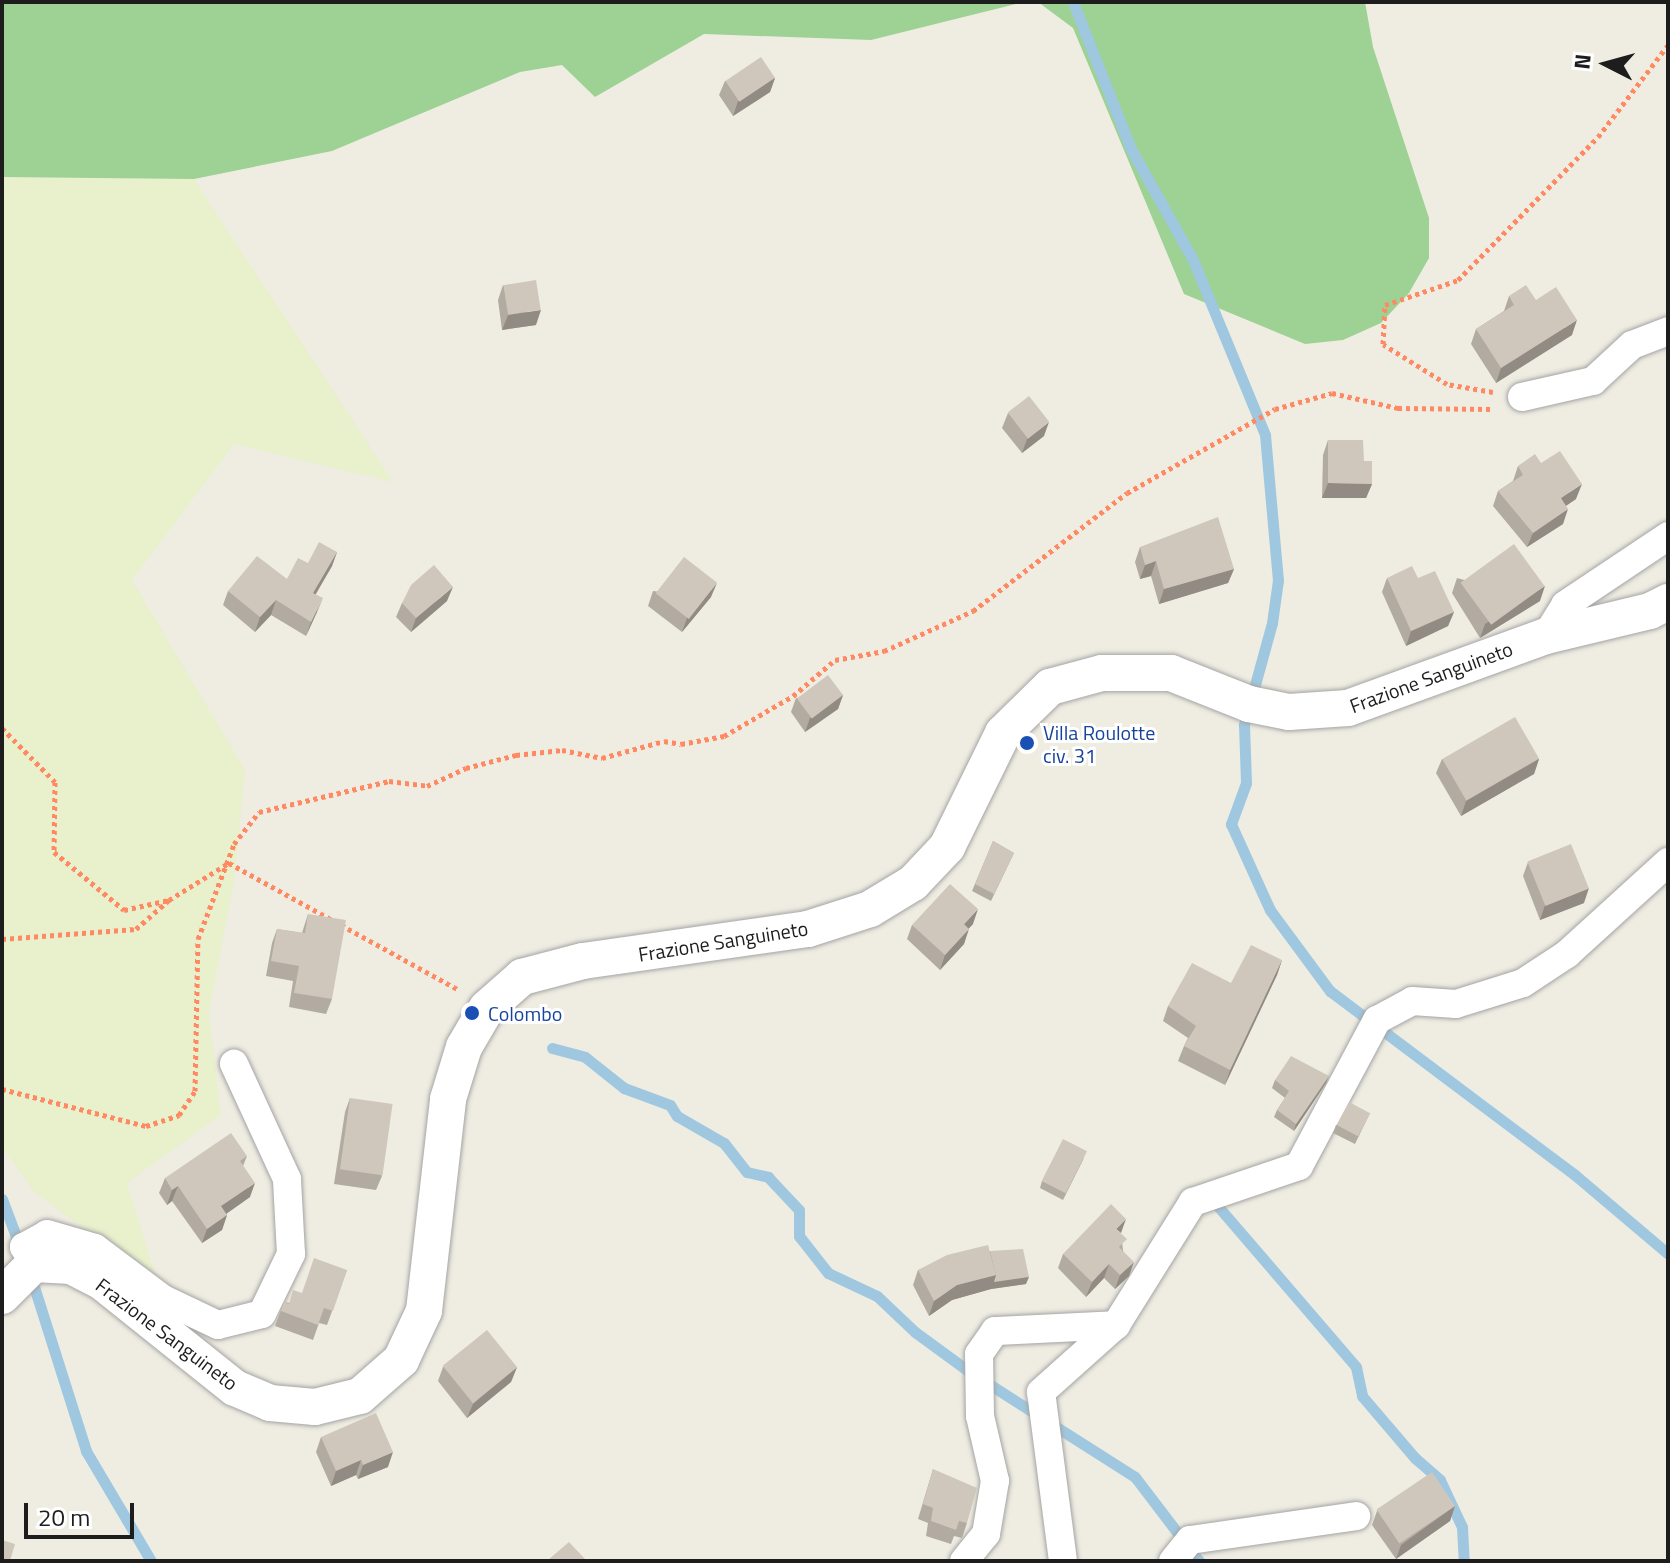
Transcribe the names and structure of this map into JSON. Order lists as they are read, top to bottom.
{
  "streets": {
    "street": ["Frazione Sanguineto"]
  },
  "places": ["Villa Roulotte civ. 31", "Colombo"],
  "scale_bar": "20 m",
  "north": "left"
}
